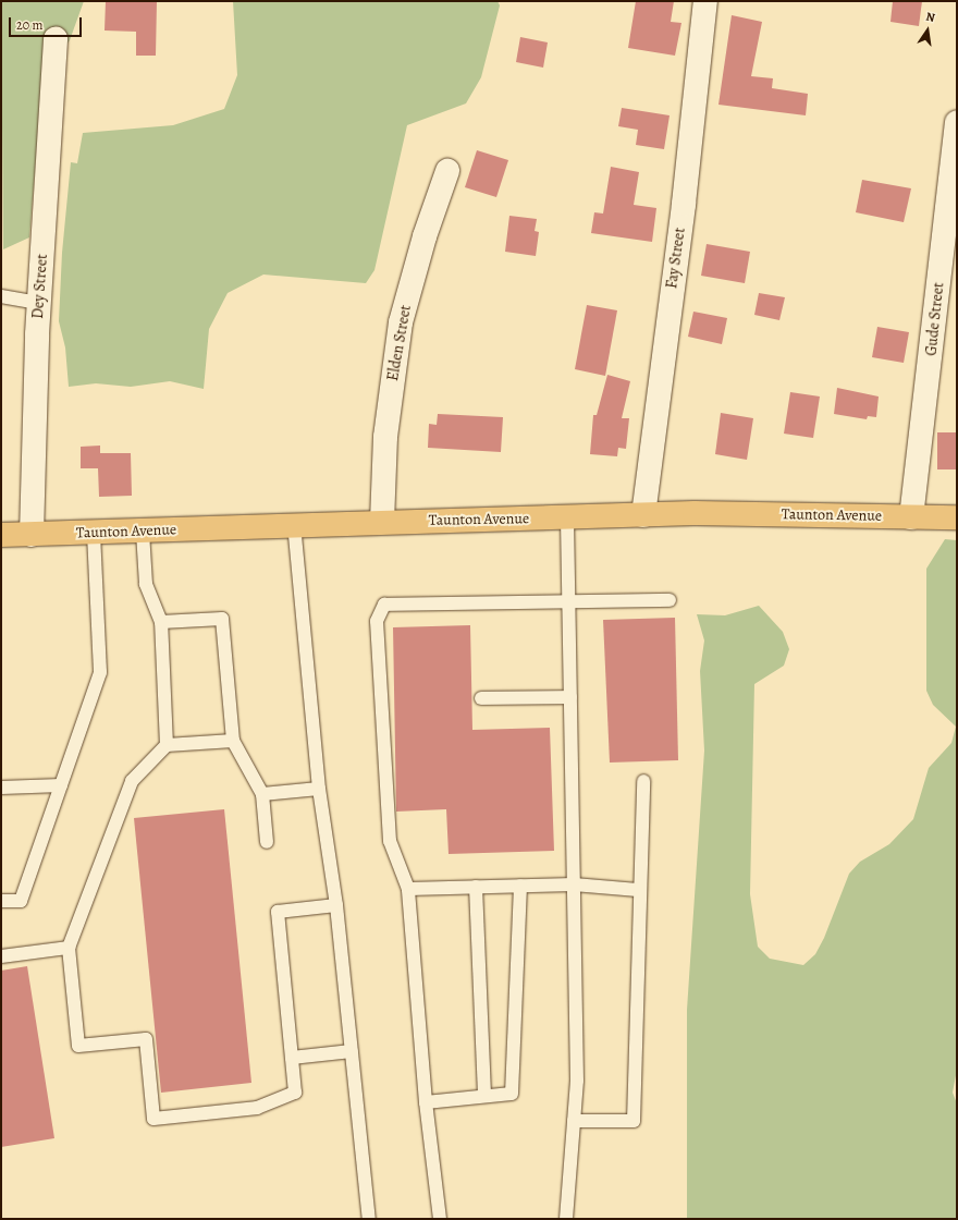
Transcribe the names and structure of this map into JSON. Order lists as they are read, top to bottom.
{
  "streets": {
    "highway": ["Taunton Avenue"],
    "street": [
      "Fay Street",
      "Dey Street",
      "Gude Street",
      "Elden Street"
    ]
  },
  "crossings": [
    ["Fay Street", "Taunton Avenue"],
    ["Dey Street", "Taunton Avenue"],
    ["Gude Street", "Taunton Avenue"],
    ["Elden Street", "Taunton Avenue"]
  ],
  "scale_bar": "20 m",
  "north": "top"
}
